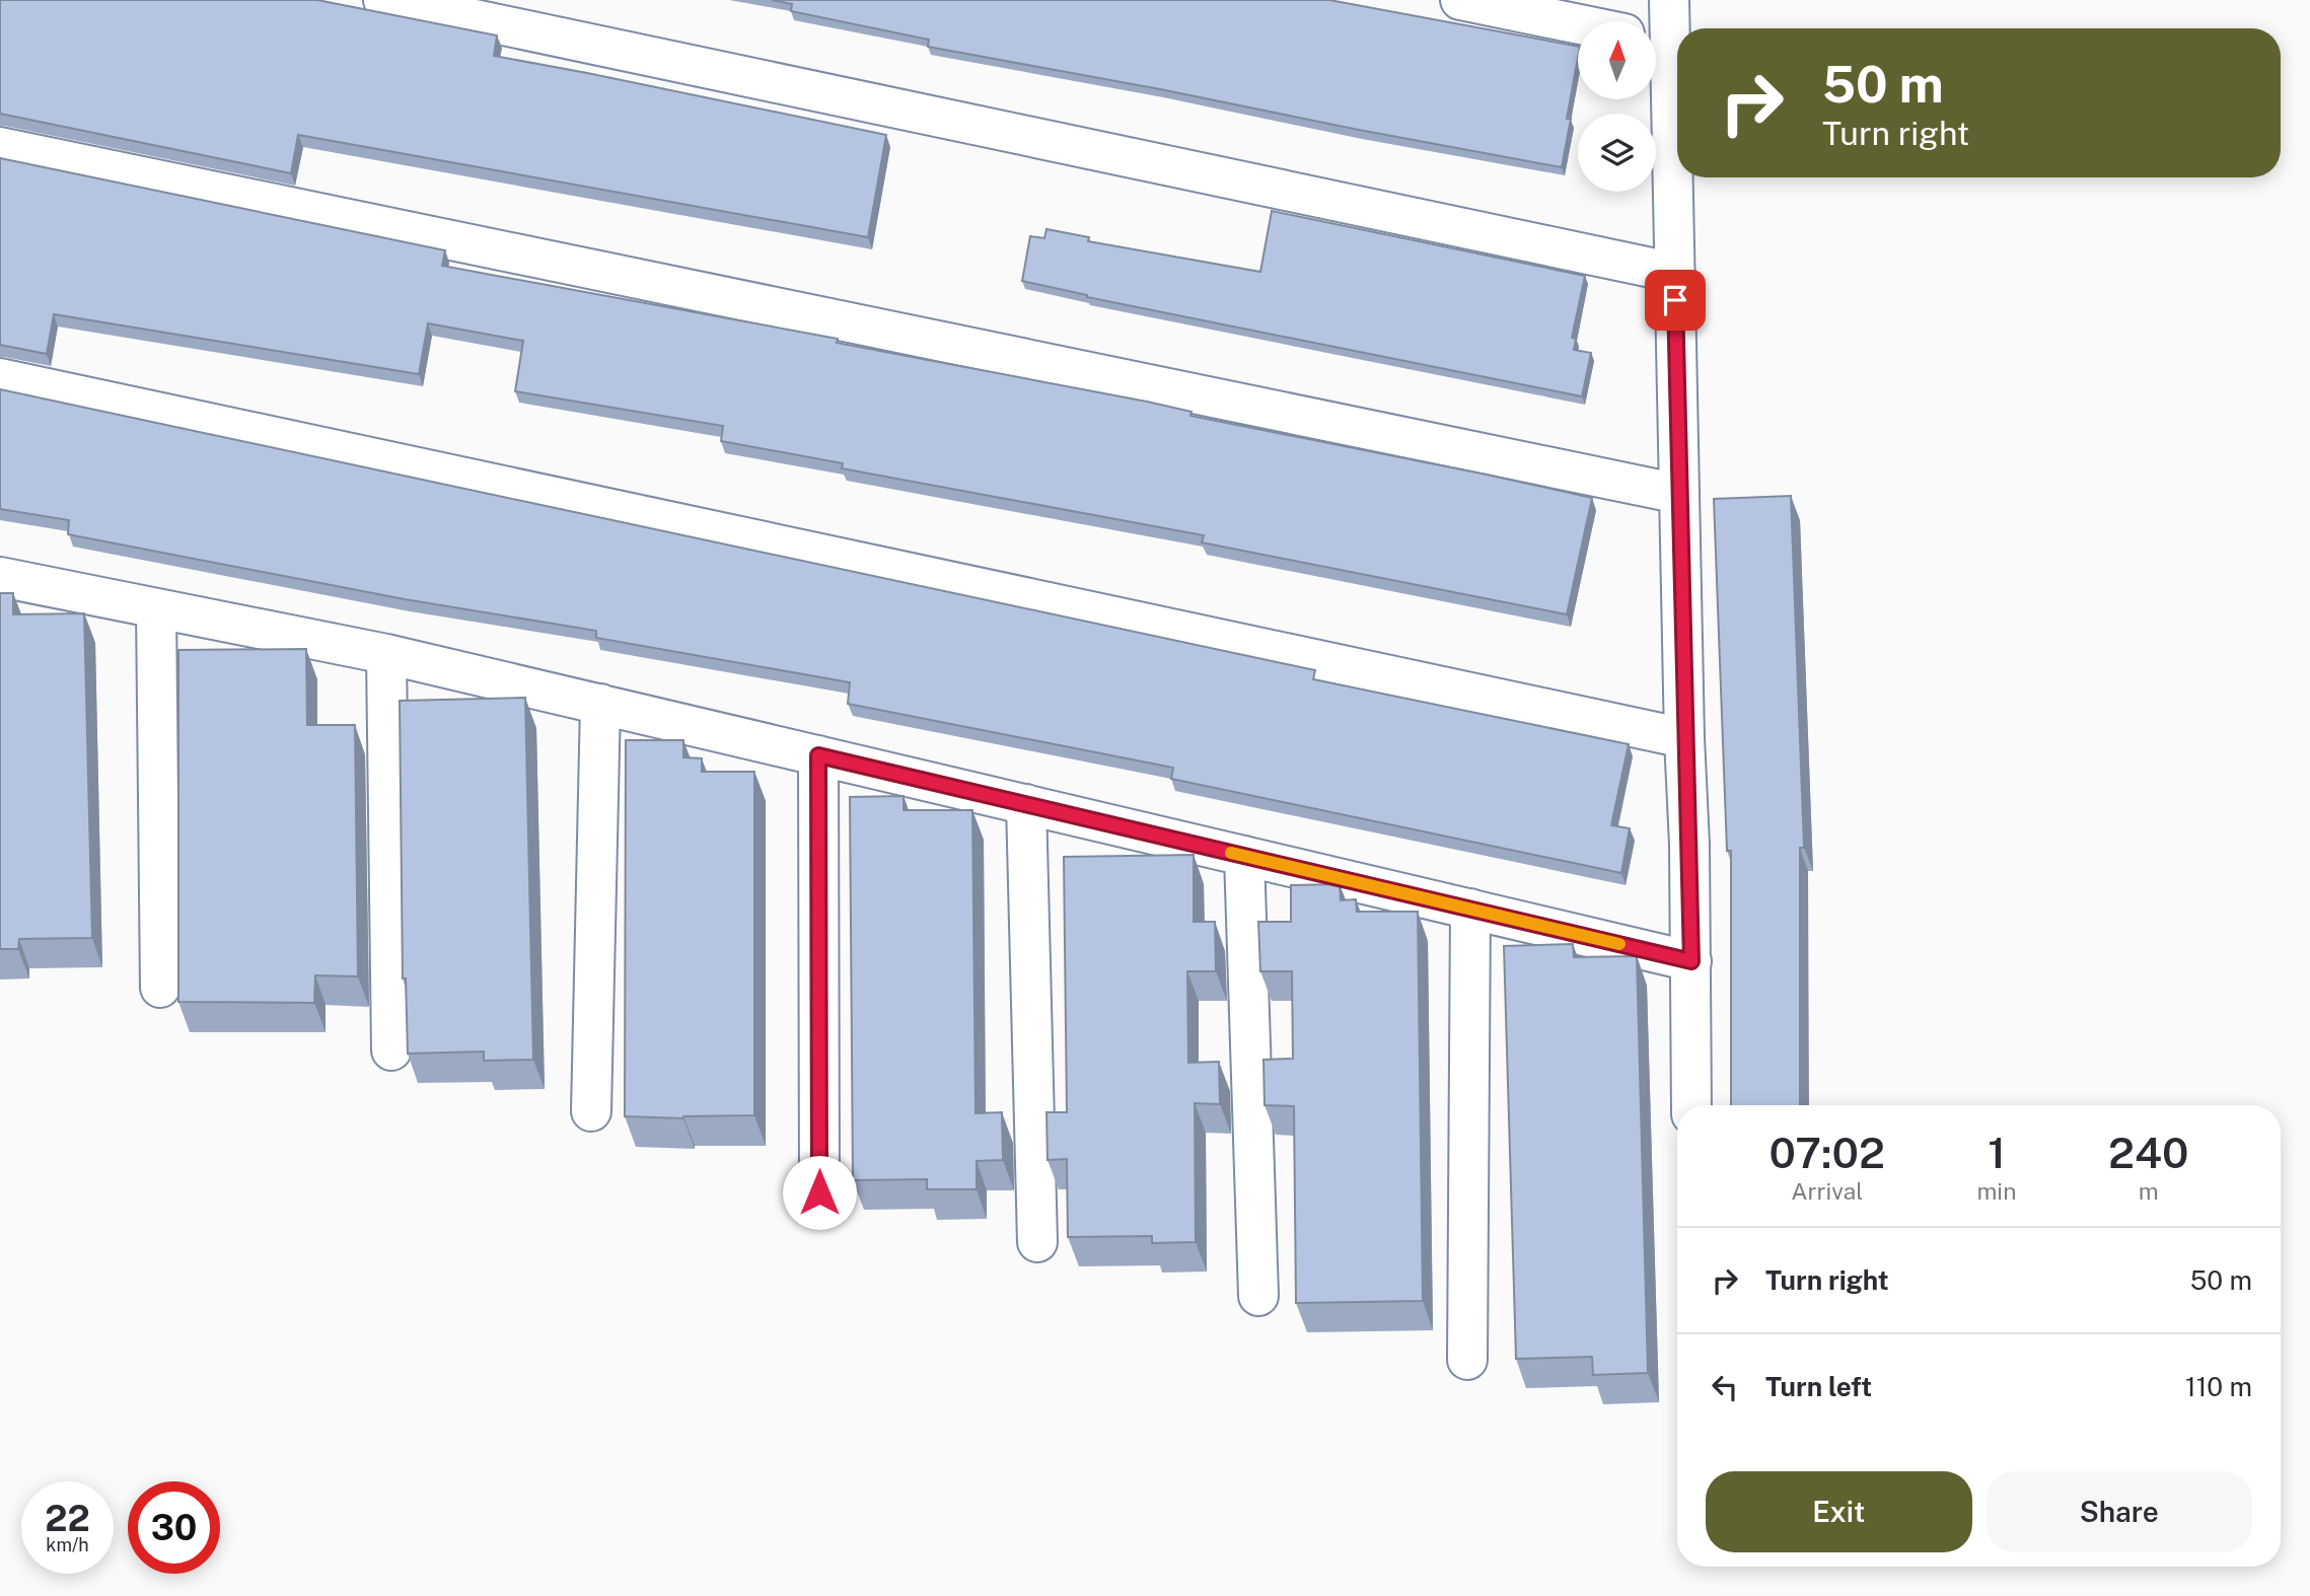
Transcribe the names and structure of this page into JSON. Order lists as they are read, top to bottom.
{
  "north": "top",
  "page": {
    "turn": ["50 m", "Turn right"],
    "eta": [
      "07:02",
      "Arrival",
      "1",
      "min",
      "240",
      "m"
    ],
    "list": [
      {
        "name": "Turn right",
        "value": "50 m"
      },
      {
        "name": "Turn left",
        "value": "110 m"
      }
    ],
    "buttons": ["Exit", "Share"],
    "speed": "22 km/h",
    "limit": "30"
  }
}
